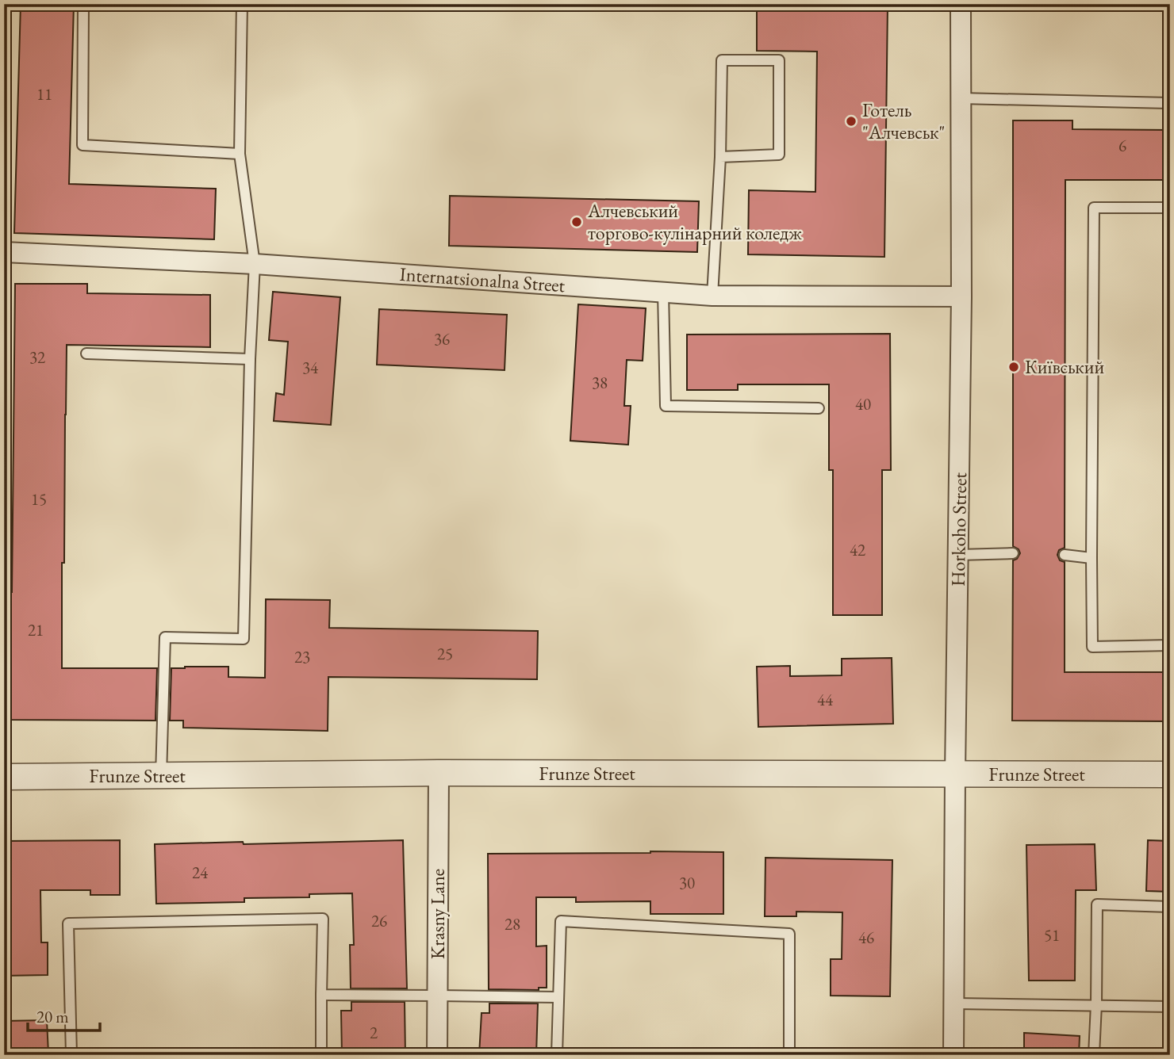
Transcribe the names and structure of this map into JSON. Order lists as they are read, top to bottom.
{
  "streets": {
    "street": [
      "Internatsionalna Street",
      "Horkoho Street",
      "Frunze Street",
      "Krasny Lane"
    ]
  },
  "crossings": [
    ["Internatsionalna Street", "Horkoho Street"],
    ["Horkoho Street", "Frunze Street"],
    ["Frunze Street", "Krasny Lane"]
  ],
  "places": ["Готель \"Алчевськ\"", "Алчевський торгово-кулінарний коледж", "Київський"],
  "house_numbers": [
    "11",
    "6",
    "36",
    "32",
    "34",
    "38",
    "40",
    "15",
    "42",
    "21",
    "25",
    "23",
    "44",
    "24",
    "30",
    "26",
    "28",
    "51",
    "46",
    "2"
  ],
  "scale_bar": "20 m"
}
